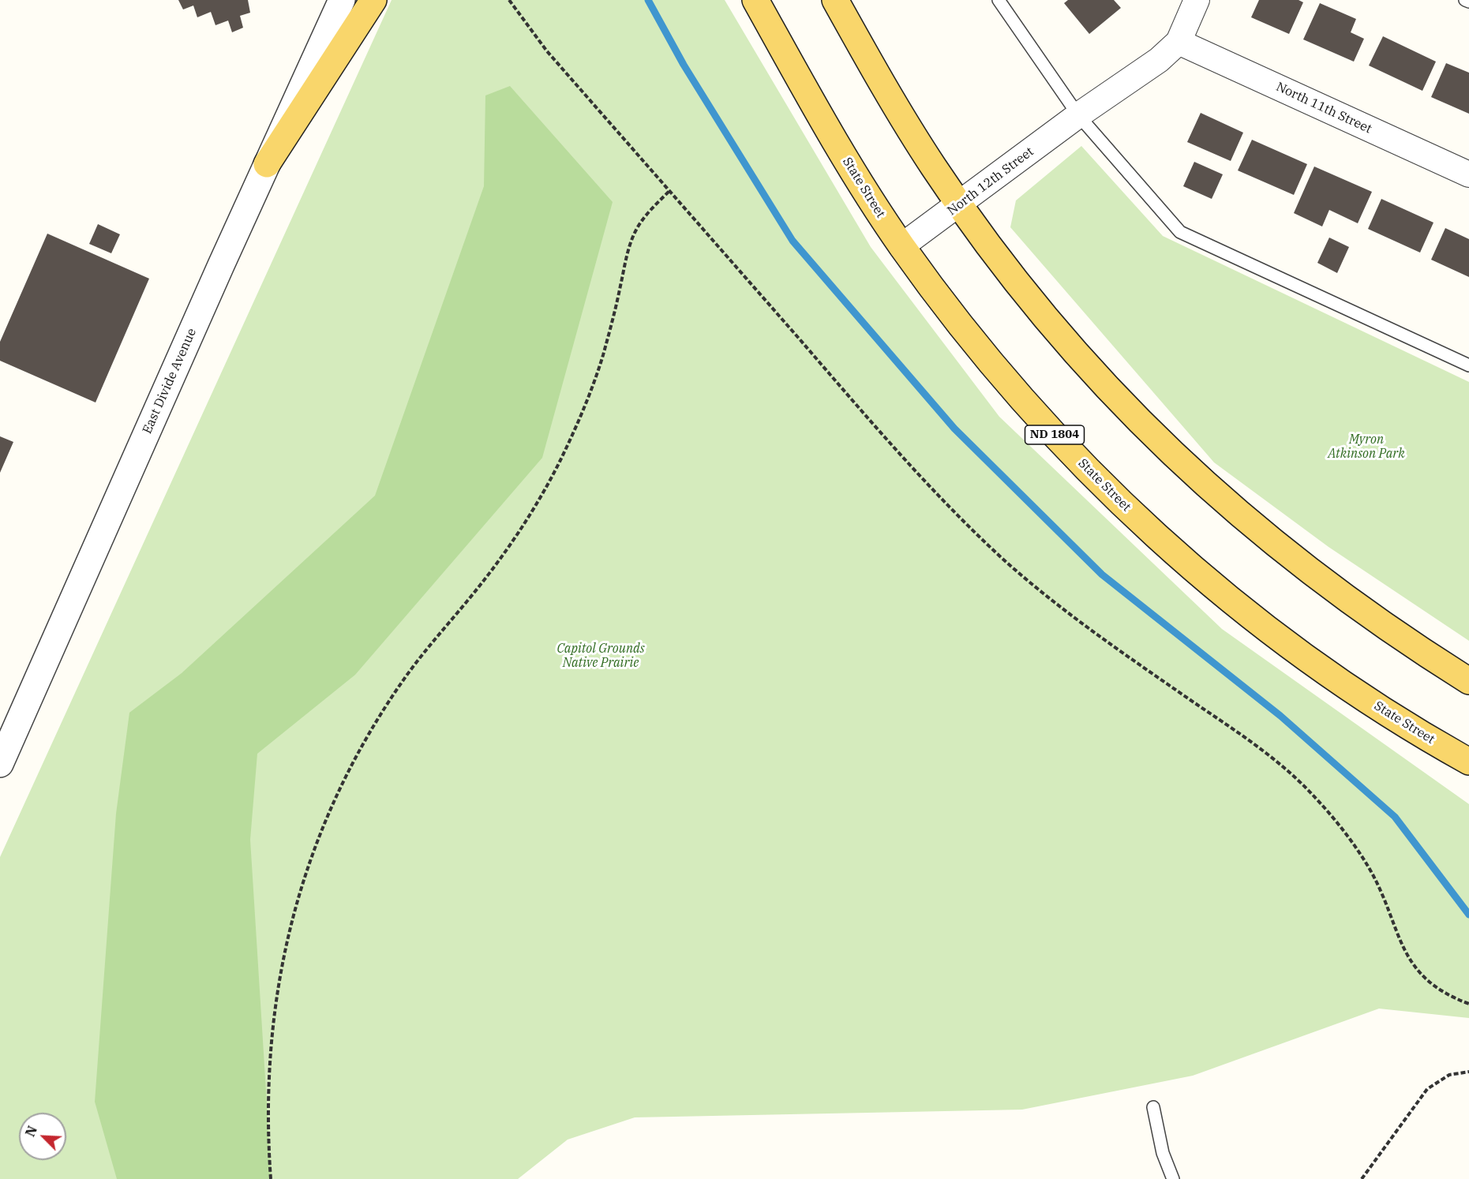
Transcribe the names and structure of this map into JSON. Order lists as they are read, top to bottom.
{
  "streets": {
    "main road": ["State Street", "ND 1804"],
    "street": ["North 11th Street", "North 12th Street", "East Divide Avenue"]
  },
  "crossings": [
    ["North 11th Street", "North 12th Street"],
    ["North 12th Street", "State Street"]
  ],
  "parks": ["Myron Atkinson Park", "Capitol Grounds Native Prairie"],
  "north": "top left"
}
